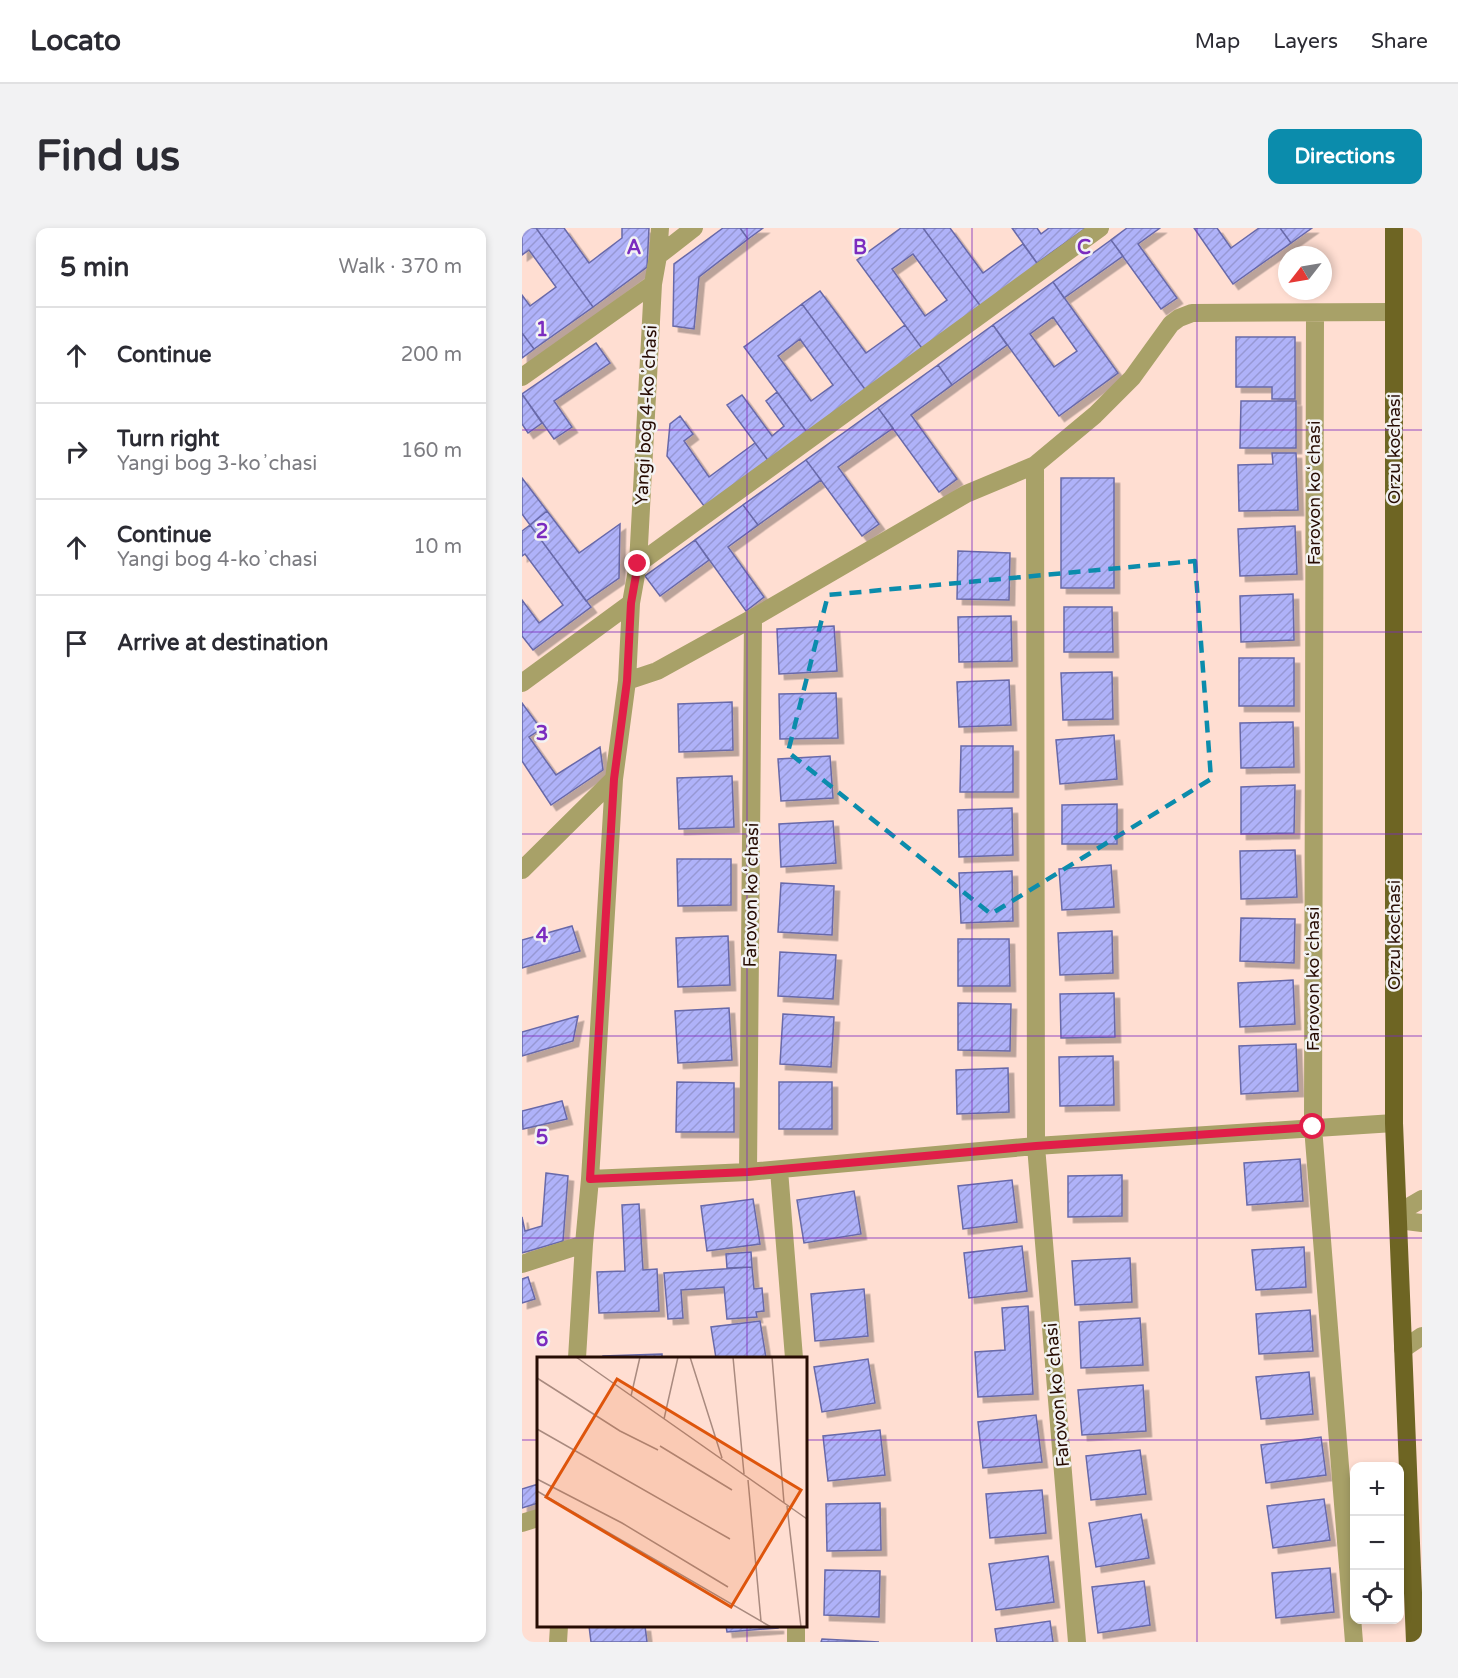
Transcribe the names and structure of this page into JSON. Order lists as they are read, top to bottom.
{
  "streets": {
    "main road": ["Orzu kochasi"],
    "street": ["Yangi bog 4-koʼchasi", "Farovon koʻchasi"]
  },
  "north": "bottom left",
  "page": {
    "header": "Locato",
    "nav": ["Map", "Layers", "Share"],
    "buttons": "Directions",
    "title": "Find us",
    "heading": ["5 min", "Walk · 370 m"],
    "list": [
      ["Continue", "200 m"],
      ["Turn right", "Yangi bog 3-koʼchasi", "160 m"],
      ["Continue", "Yangi bog 4-koʼchasi", "10 m"],
      "Arrive at destination"
    ],
    "map_buttons": ["+", "−"]
  },
  "grid": {
    "columns": ["A", "B", "C"],
    "rows": [
      "1",
      "2",
      "3",
      "4",
      "5",
      "6"
    ]
  }
}
